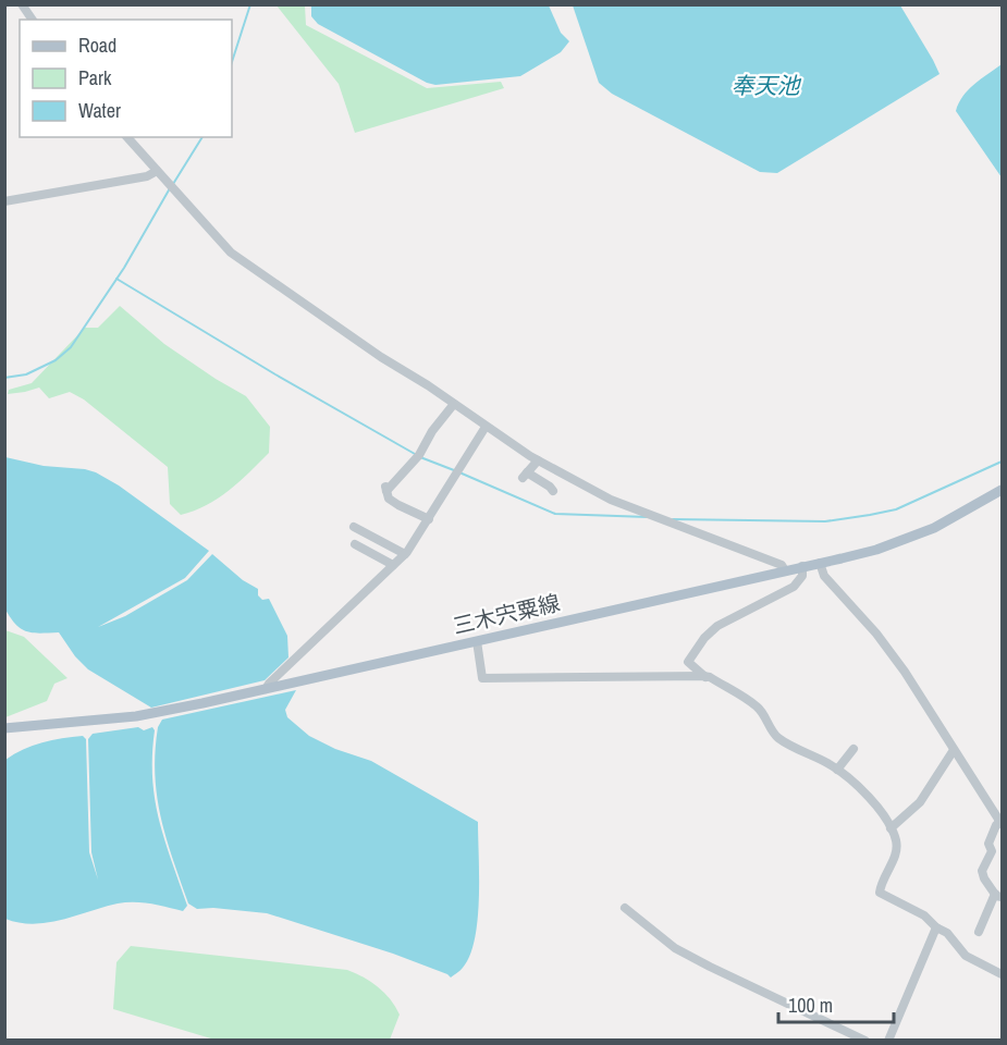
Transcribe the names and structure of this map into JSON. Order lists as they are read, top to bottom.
{
  "streets": {
    "main road": ["三木宍粟線"]
  },
  "water": ["奉天池"],
  "legend": ["Road", "Park", "Water"],
  "scale_bar": "100 m"
}
